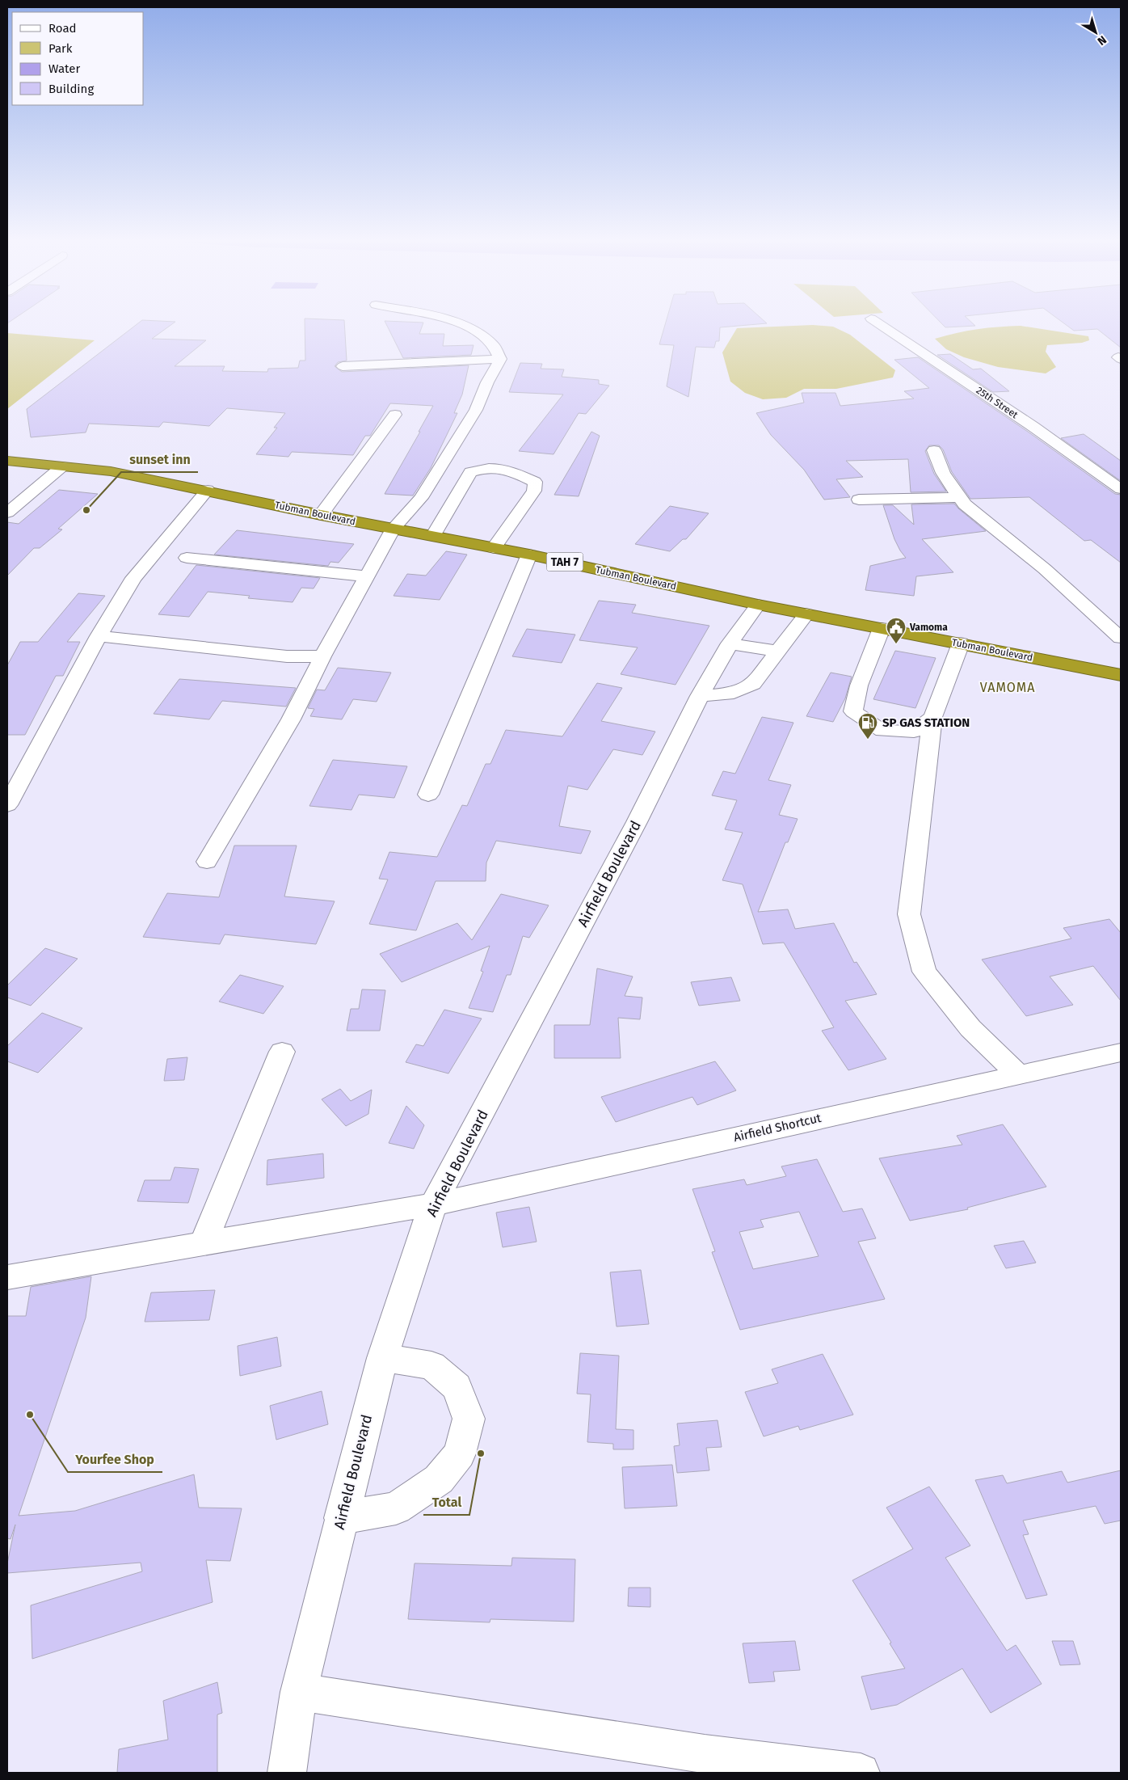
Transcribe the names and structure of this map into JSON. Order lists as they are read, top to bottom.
{
  "streets": {
    "highway": ["Tubman Boulevard", "TAH 7"],
    "street": ["25th Street", "Airfield Boulevard", "Airfield Shortcut"]
  },
  "crossings": [
    ["Tubman Boulevard", "Airfield Boulevard"],
    ["Airfield Boulevard", "Airfield Shortcut"]
  ],
  "districts": ["VAMOMA"],
  "places": {
    "other": ["sunset inn", "Yourfee Shop", "Total"],
    "public building": ["Vamoma"],
    "fuel station": ["SP GAS STATION"]
  },
  "legend": [
    "Road",
    "Park",
    "Water",
    "Building"
  ],
  "north": "bottom right"
}
